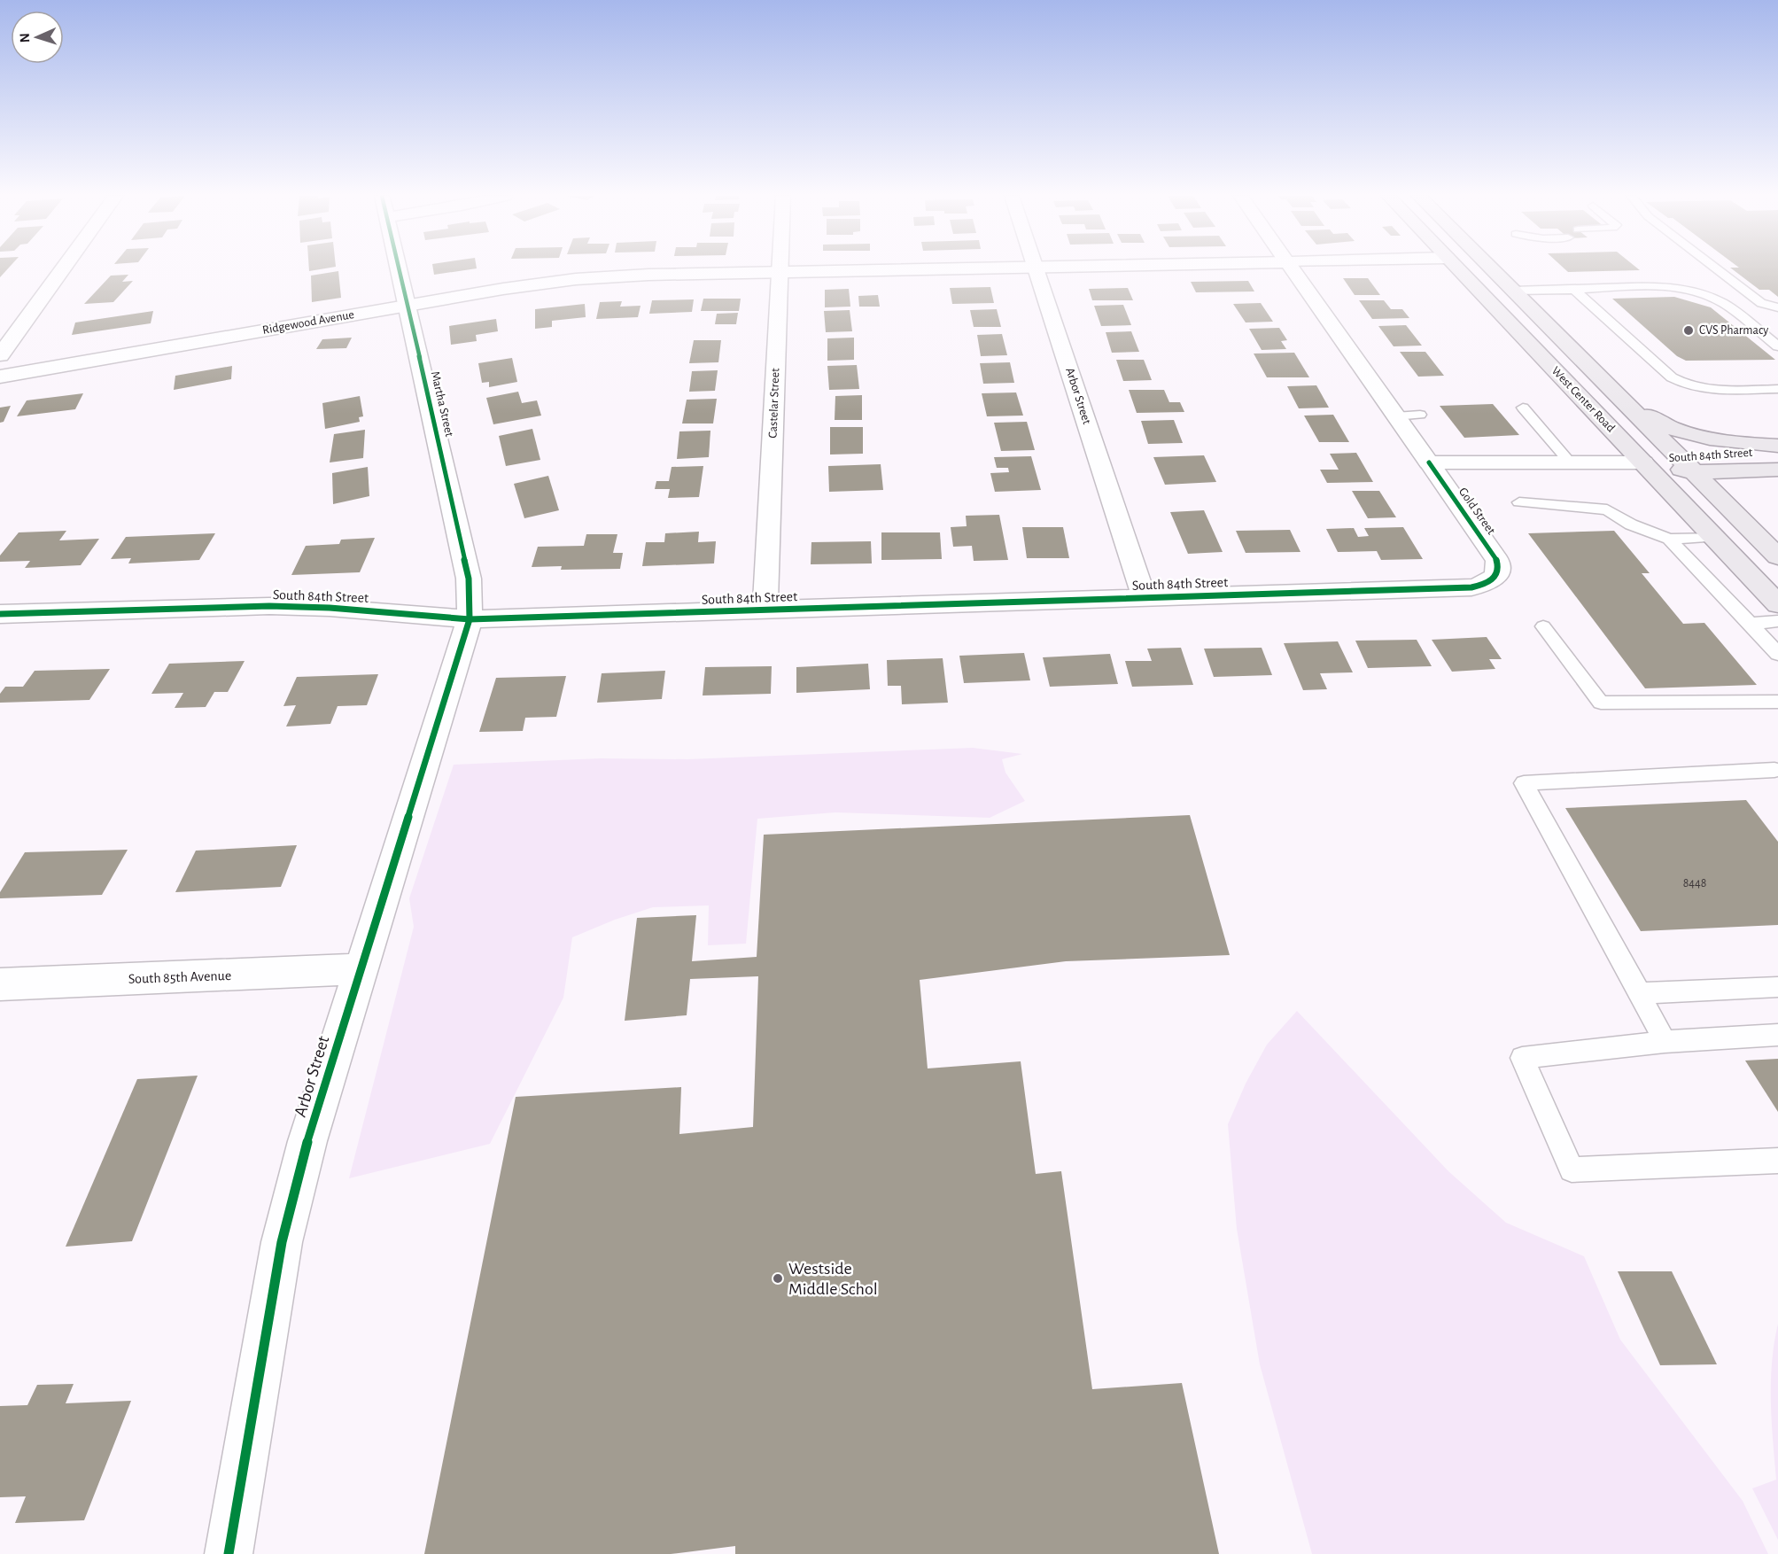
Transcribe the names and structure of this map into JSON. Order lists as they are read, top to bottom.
{
  "streets": {
    "main road": ["West Center Road", "South 84th Street"],
    "street": [
      "Ridgewood Avenue",
      "Arbor Street",
      "Castelar Street",
      "Martha Street",
      "Gold Street",
      "South 85th Avenue"
    ]
  },
  "crossings": [
    ["Ridgewood Avenue", "Castelar Street"],
    ["Ridgewood Avenue", "Martha Street"],
    ["Arbor Street", "Martha Street"],
    ["Arbor Street", "South 84th Street"],
    ["Arbor Street", "South 85th Avenue"],
    ["West Center Road", "South 84th Street"],
    ["Castelar Street", "South 84th Street"],
    ["Martha Street", "South 84th Street"],
    ["South 84th Street", "Gold Street"]
  ],
  "places": ["CVS Pharmacy", "Westside Middle Schol"],
  "house_numbers": ["8448"],
  "north": "left"
}
